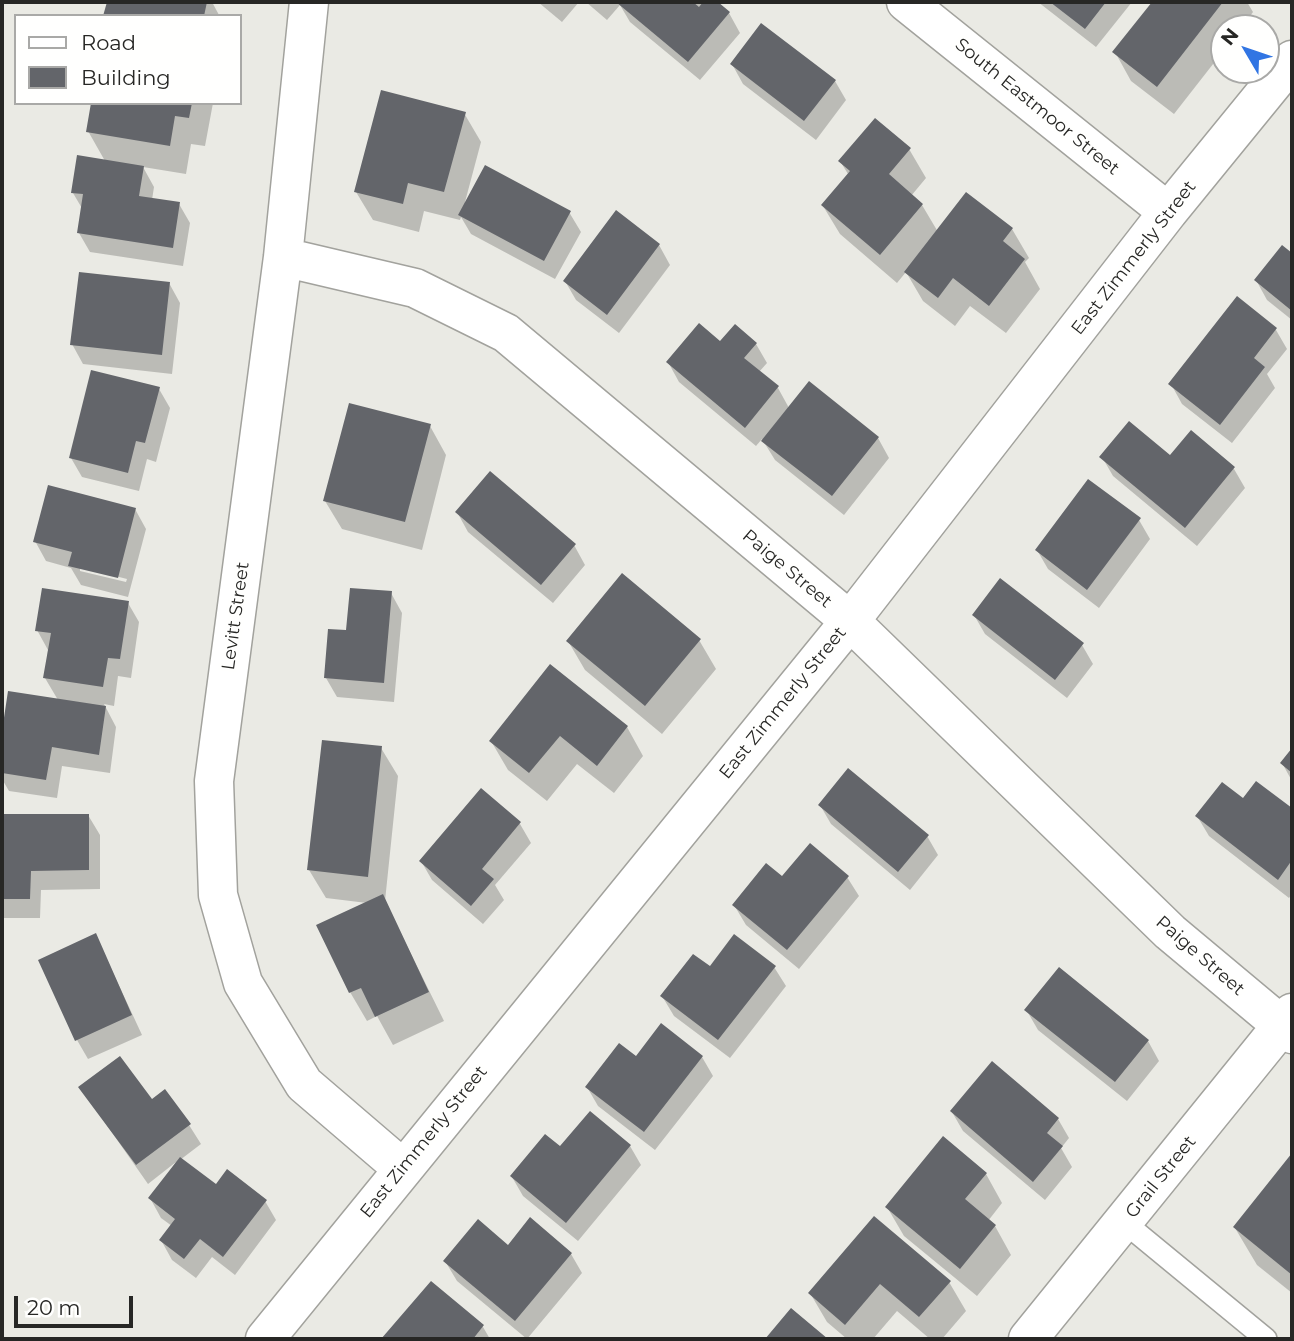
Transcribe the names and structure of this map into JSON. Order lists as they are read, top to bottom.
{
  "streets": {
    "street": [
      "South Eastmoor Street",
      "East Zimmerly Street",
      "Paige Street",
      "Levitt Street",
      "Grail Street"
    ]
  },
  "crossings": [
    ["South Eastmoor Street", "East Zimmerly Street"],
    ["East Zimmerly Street", "Paige Street"],
    ["East Zimmerly Street", "Levitt Street"],
    ["Paige Street", "Levitt Street"],
    ["Paige Street", "Grail Street"]
  ],
  "legend": ["Road", "Building"],
  "scale_bar": "20 m",
  "north": "top left"
}
